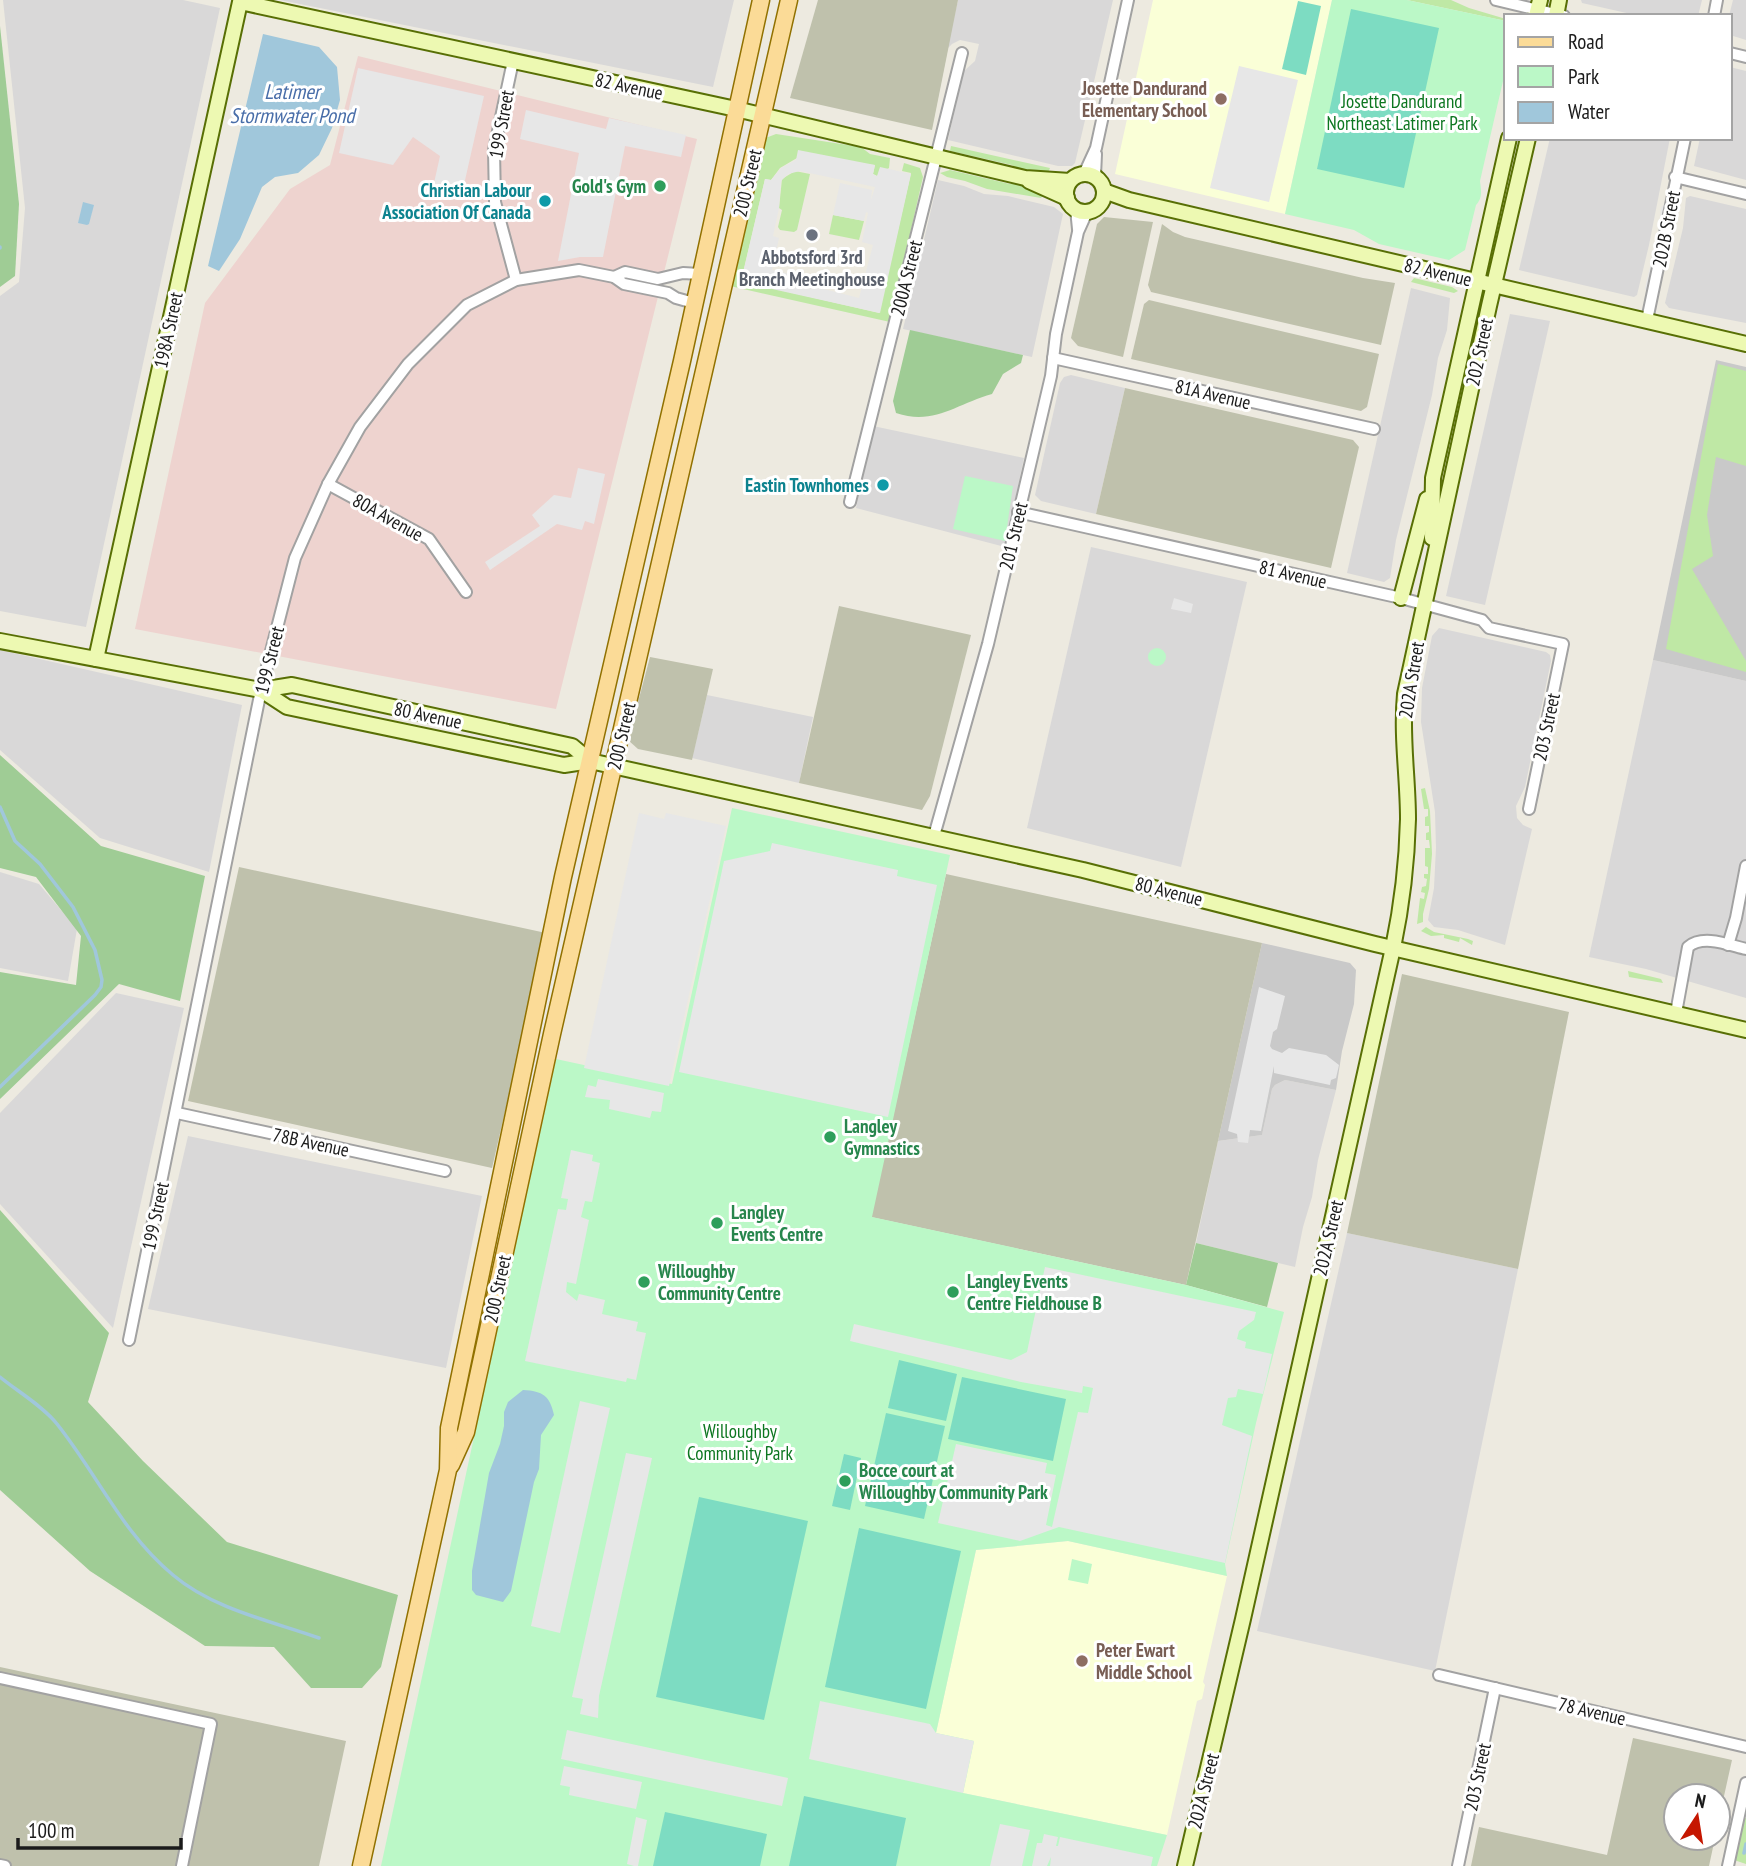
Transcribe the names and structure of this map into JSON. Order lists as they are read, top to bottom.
{
  "streets": {
    "main road": [
      "82 Avenue",
      "200 Street",
      "198A Street",
      "202 Street",
      "202A Street",
      "80 Avenue"
    ],
    "street": [
      "199 Street",
      "202B Street",
      "200A Street",
      "81A Avenue",
      "80A Avenue",
      "201 Street",
      "81 Avenue",
      "203 Street",
      "78B Avenue",
      "78 Avenue"
    ]
  },
  "crossings": [
    ["82 Avenue", "199 Street"],
    ["82 Avenue", "200 Street"],
    ["82 Avenue", "202B Street"],
    ["82 Avenue", "200A Street"],
    ["82 Avenue", "198A Street"],
    ["82 Avenue", "202 Street"],
    ["82 Avenue", "201 Street"],
    ["199 Street", "80A Avenue"],
    ["199 Street", "80 Avenue"],
    ["199 Street", "78B Avenue"],
    ["200 Street", "80 Avenue"],
    ["198A Street", "80 Avenue"],
    ["202 Street", "81 Avenue"],
    ["202 Street", "202A Street"],
    ["81A Avenue", "201 Street"],
    ["201 Street", "81 Avenue"],
    ["201 Street", "80 Avenue"],
    ["81 Avenue", "202A Street"],
    ["81 Avenue", "203 Street"],
    ["202A Street", "80 Avenue"],
    ["203 Street", "78 Avenue"]
  ],
  "water": ["Latimer Stormwater Pond"],
  "parks": ["Josette Dandurand Northeast Latimer Park", "Willoughby Community Park"],
  "places": [
    "Josette Dandurand Elementary School",
    "Gold's Gym",
    "Christian Labour Association Of Canada",
    "Abbotsford 3rd Branch Meetinghouse",
    "Eastin Townhomes",
    "Langley Gymnastics",
    "Langley Events Centre",
    "Willoughby Community Centre",
    "Langley Events Centre Fieldhouse B",
    "Bocce court at Willoughby Community Park",
    "Peter Ewart Middle School"
  ],
  "legend": ["Road", "Park", "Water"],
  "scale_bar": "100 m",
  "north": "top"
}
